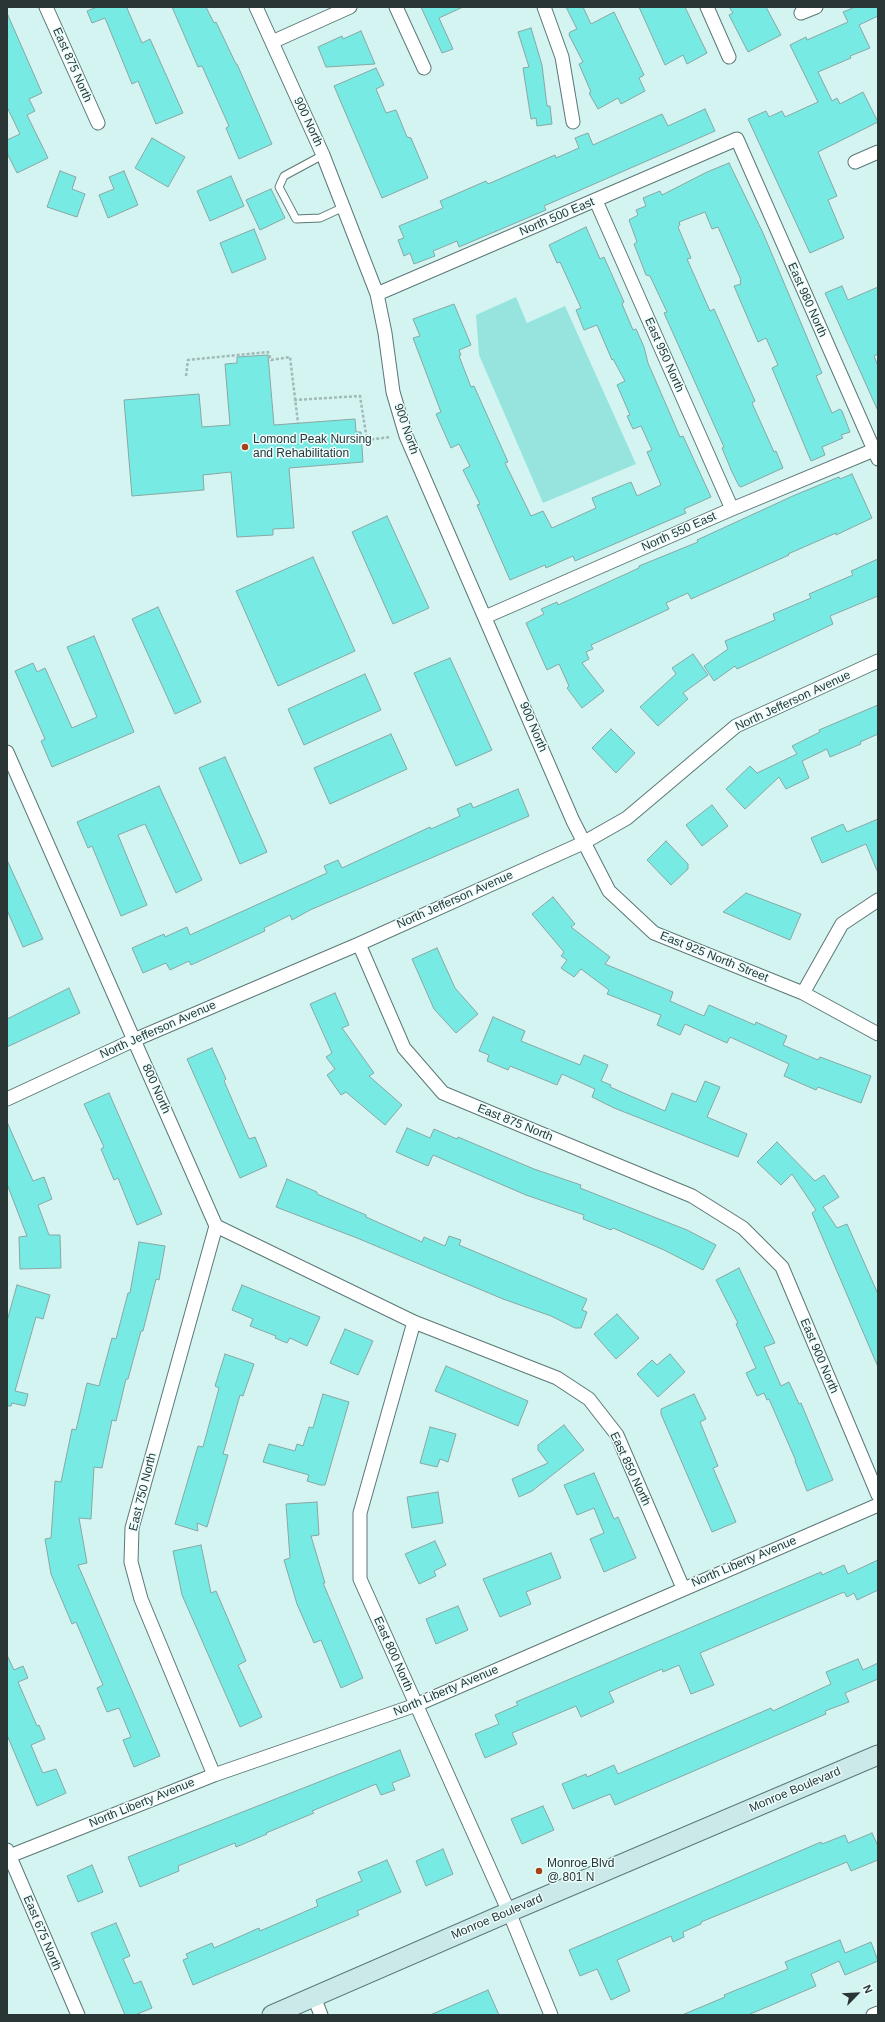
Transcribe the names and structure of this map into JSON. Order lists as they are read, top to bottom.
{
  "streets": {
    "street": [
      "East 875 North",
      "900 North",
      "North 500 East",
      "East 980 North",
      "East 950 North",
      "North 550 East",
      "North Jefferson Avenue",
      "East 925 North Street",
      "800 North",
      "East 900 North",
      "East 850 North",
      "East 750 North",
      "North Liberty Avenue",
      "East 800 North",
      "Monroe Boulevard",
      "East 675 North"
    ]
  },
  "crossings": [
    ["East 875 North", "North Jefferson Avenue"],
    ["East 875 North", "East 900 North"],
    ["900 North", "North 500 East"],
    ["900 North", "North 550 East"],
    ["900 North", "North Jefferson Avenue"],
    ["900 North", "East 925 North Street"],
    ["North 500 East", "East 980 North"],
    ["North 500 East", "East 950 North"],
    ["East 980 North", "North 550 East"],
    ["East 950 North", "North 550 East"],
    ["North Jefferson Avenue", "East 925 North Street"],
    ["North Jefferson Avenue", "800 North"],
    ["800 North", "East 750 North"],
    ["East 850 North", "North Liberty Avenue"],
    ["East 850 North", "East 800 North"],
    ["East 750 North", "North Liberty Avenue"],
    ["North Liberty Avenue", "East 800 North"],
    ["North Liberty Avenue", "East 675 North"],
    ["East 800 North", "Monroe Boulevard"]
  ],
  "places": ["Lomond Peak Nursing and Rehabilitation", "Monroe Blvd @ 801 N"],
  "north": "top right"
}
